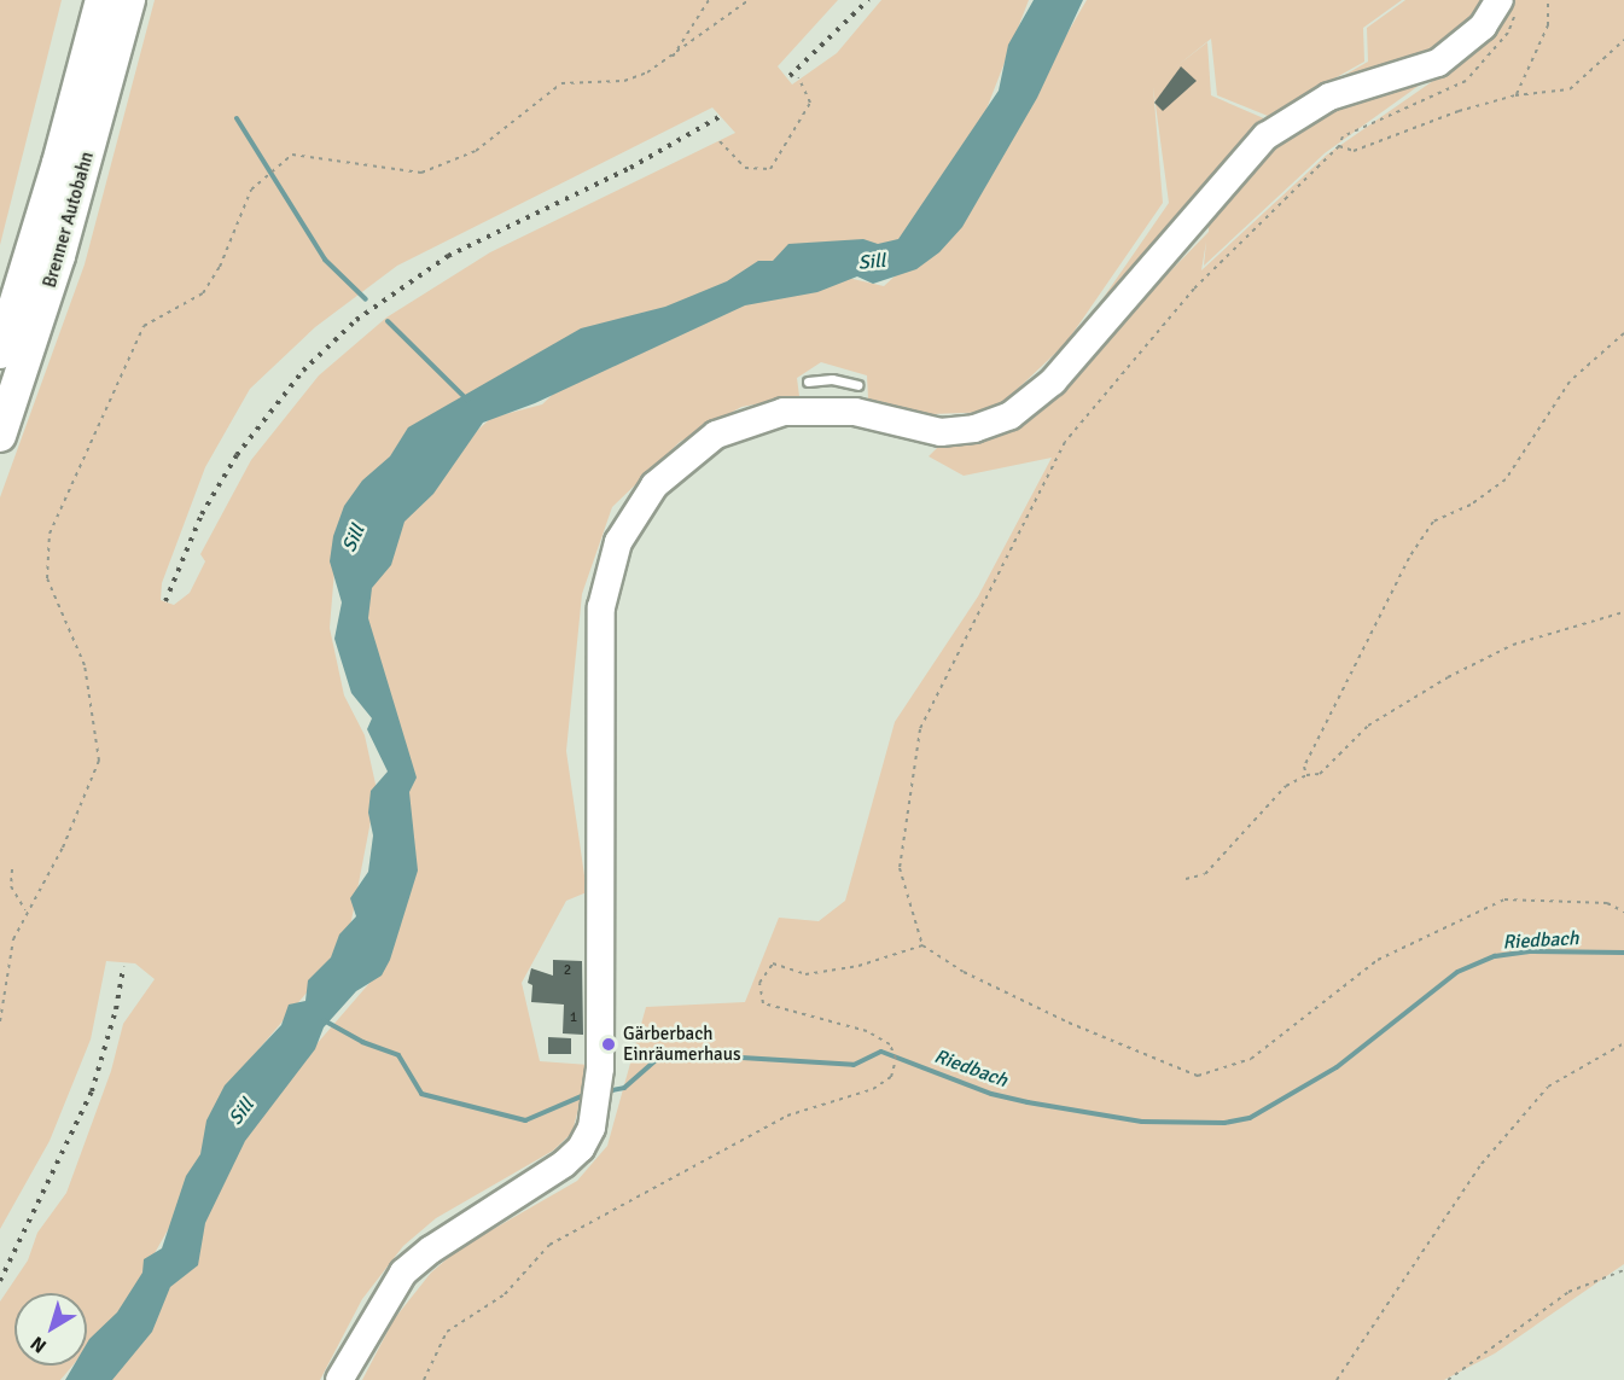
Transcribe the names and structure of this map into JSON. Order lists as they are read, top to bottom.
{
  "streets": {
    "highway": ["Brenner Autobahn"]
  },
  "water": ["Sill", "Riedbach"],
  "places": ["Gärberbach Einräumerhaus"],
  "house_numbers": ["2", "1"],
  "north": "bottom left"
}
